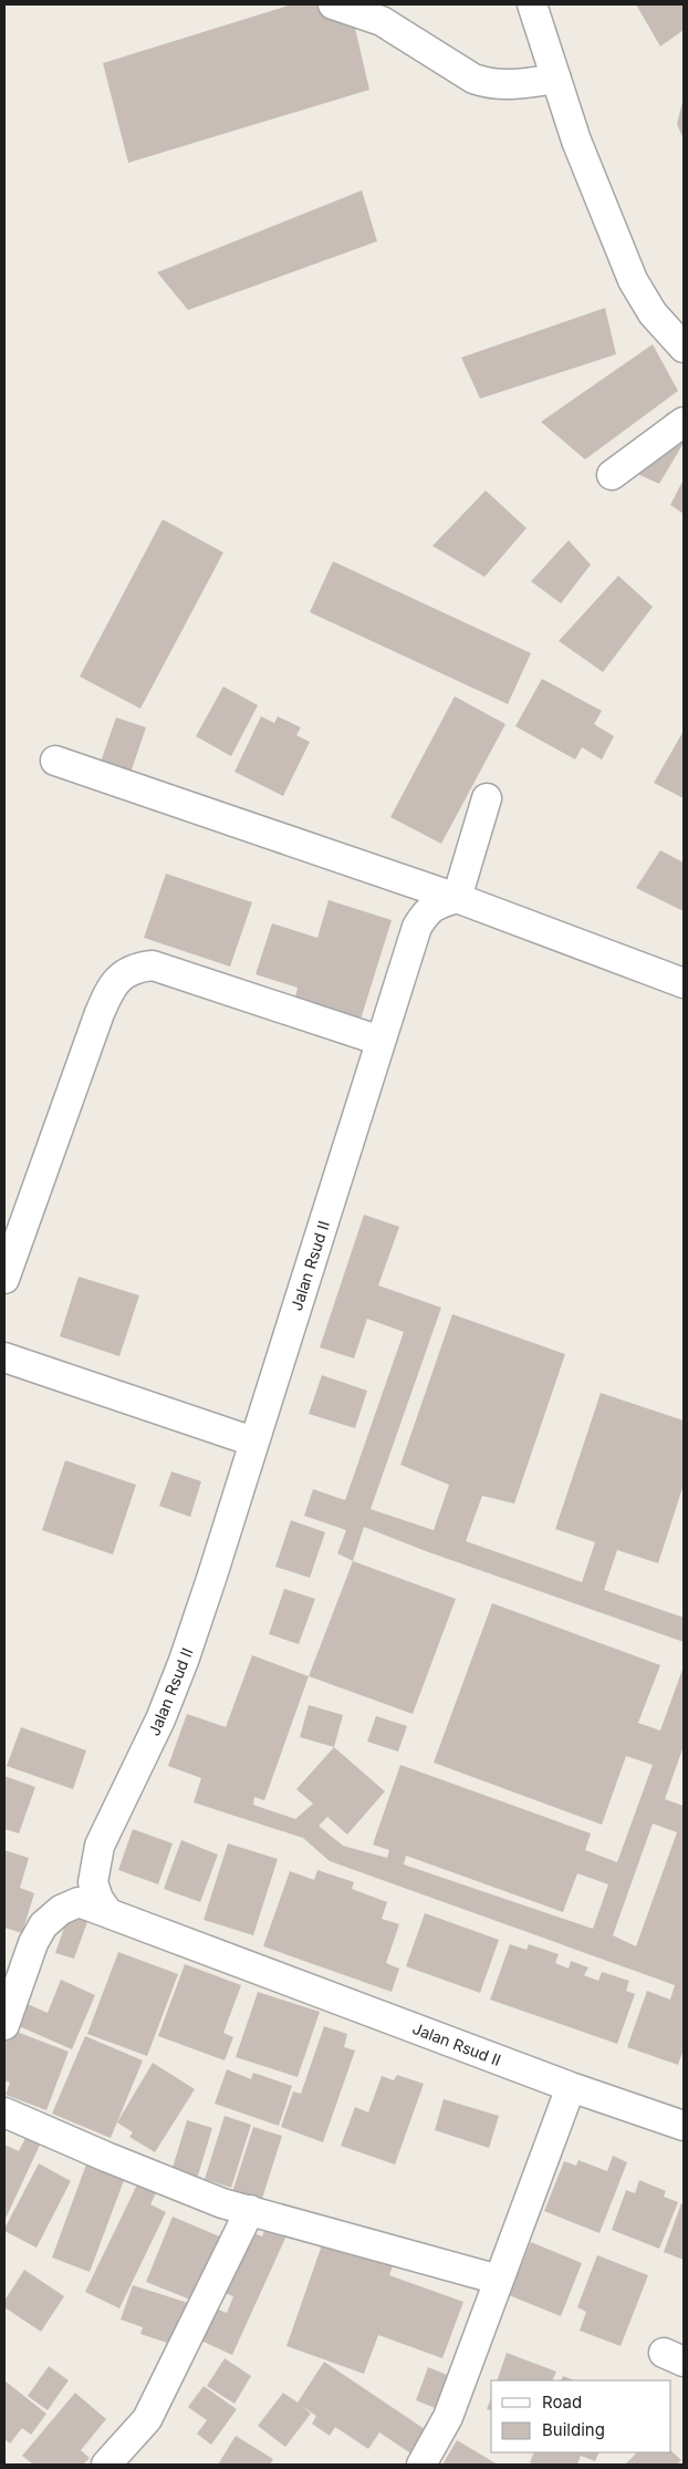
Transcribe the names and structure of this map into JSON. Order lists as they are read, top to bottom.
{
  "streets": {
    "street": ["Jalan Rsud II"]
  },
  "legend": ["Road", "Building"]
}
